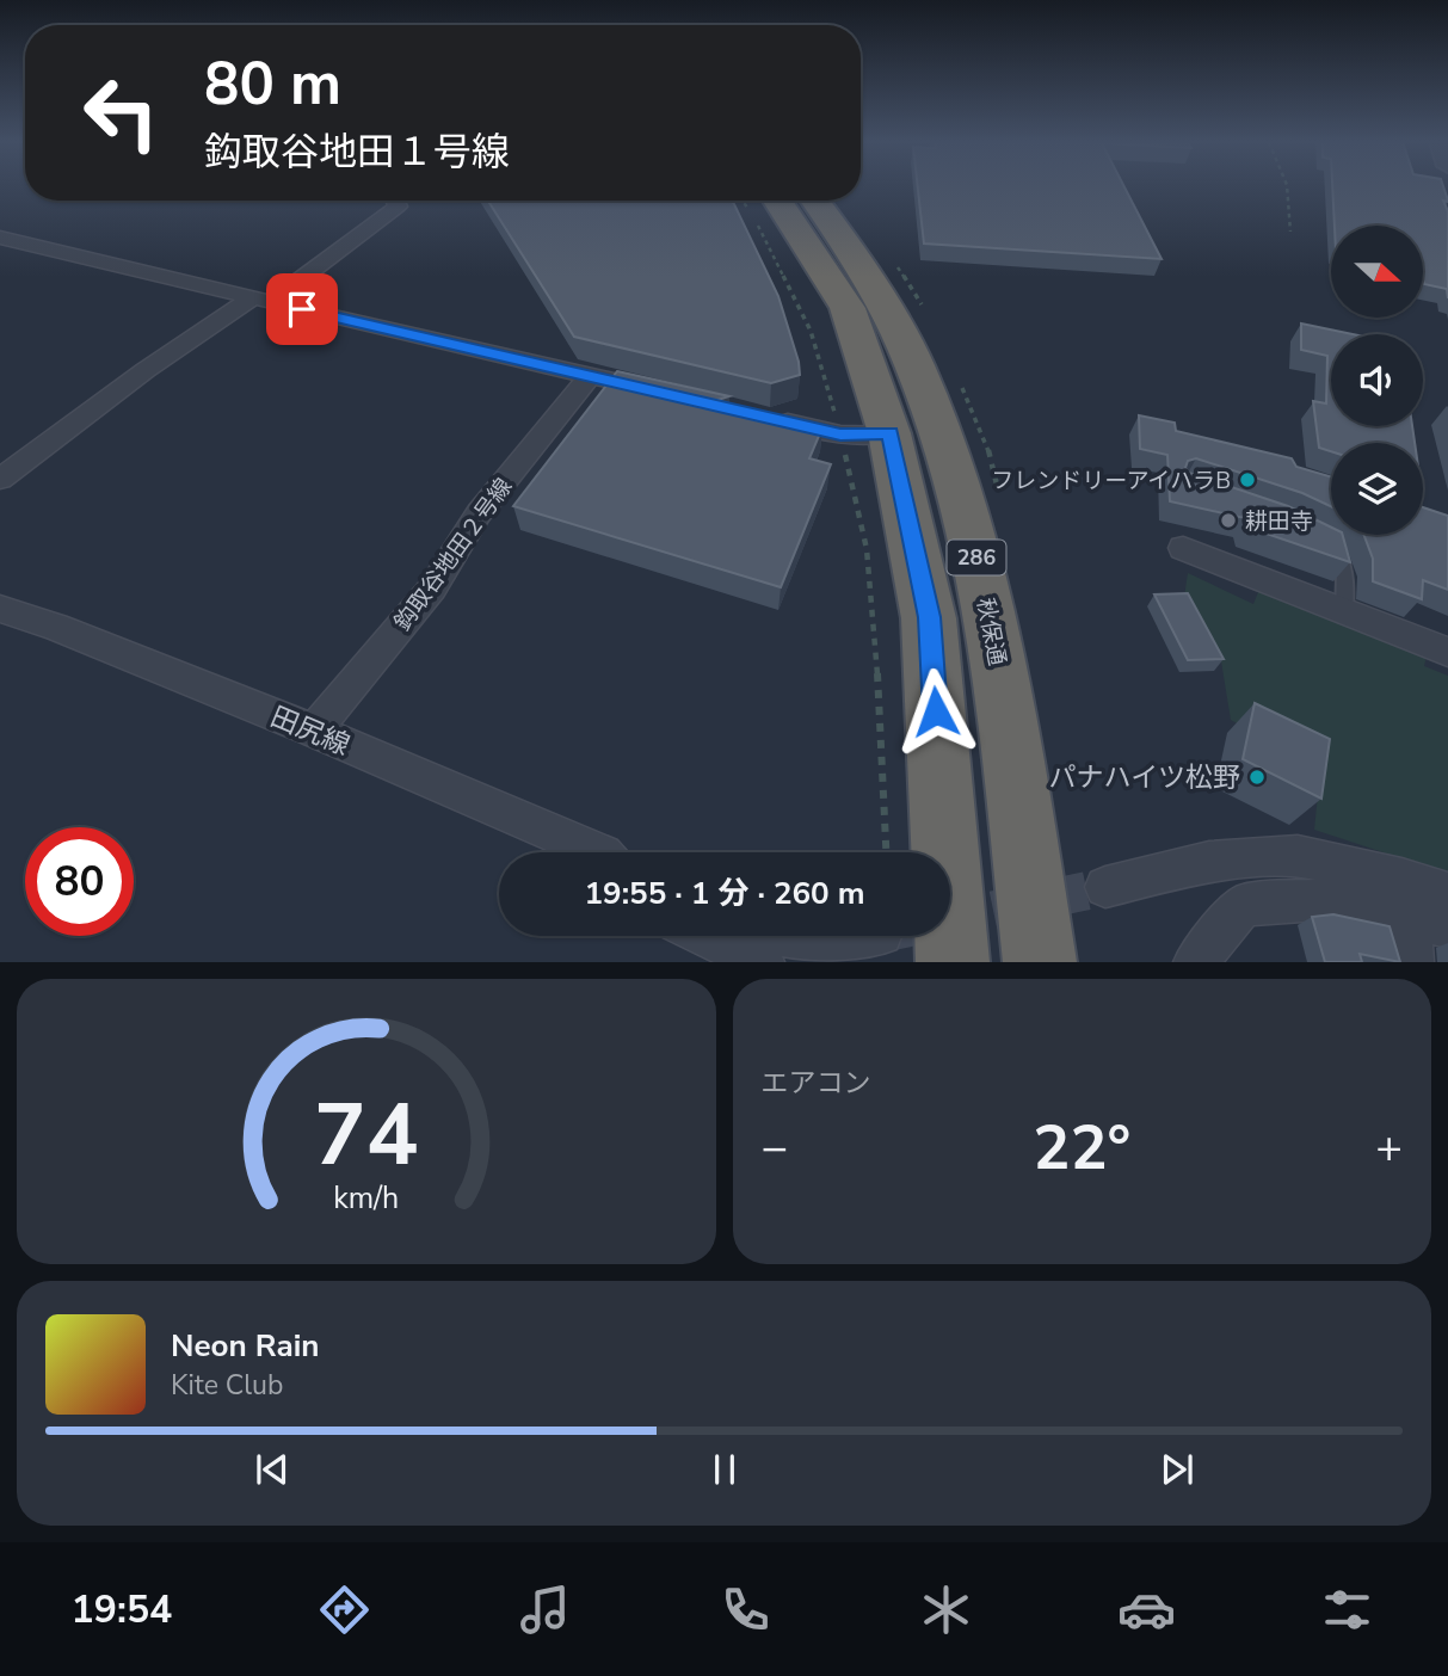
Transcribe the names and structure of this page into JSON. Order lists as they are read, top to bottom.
{
  "streets": {
    "highway": ["286", "秋保通"],
    "street": ["鈎取谷地田２号線", "田尻線"]
  },
  "crossings": [
    ["鈎取谷地田２号線", "田尻線"]
  ],
  "places": ["フレンドリーアイハラB", "耕田寺", "パナハイツ松野"],
  "north": "right",
  "page": {
    "turn": ["80 m", "鈎取谷地田１号線"],
    "limit": "80",
    "trip": "19:55 · 1 分 · 260 m",
    "tile": "エアコン",
    "heat": ["−", "22°", "+"],
    "song": ["Neon Rain", "Kite Club"],
    "tabs": "19:54",
    "gauge": ["74", "km/h"]
  }
}
